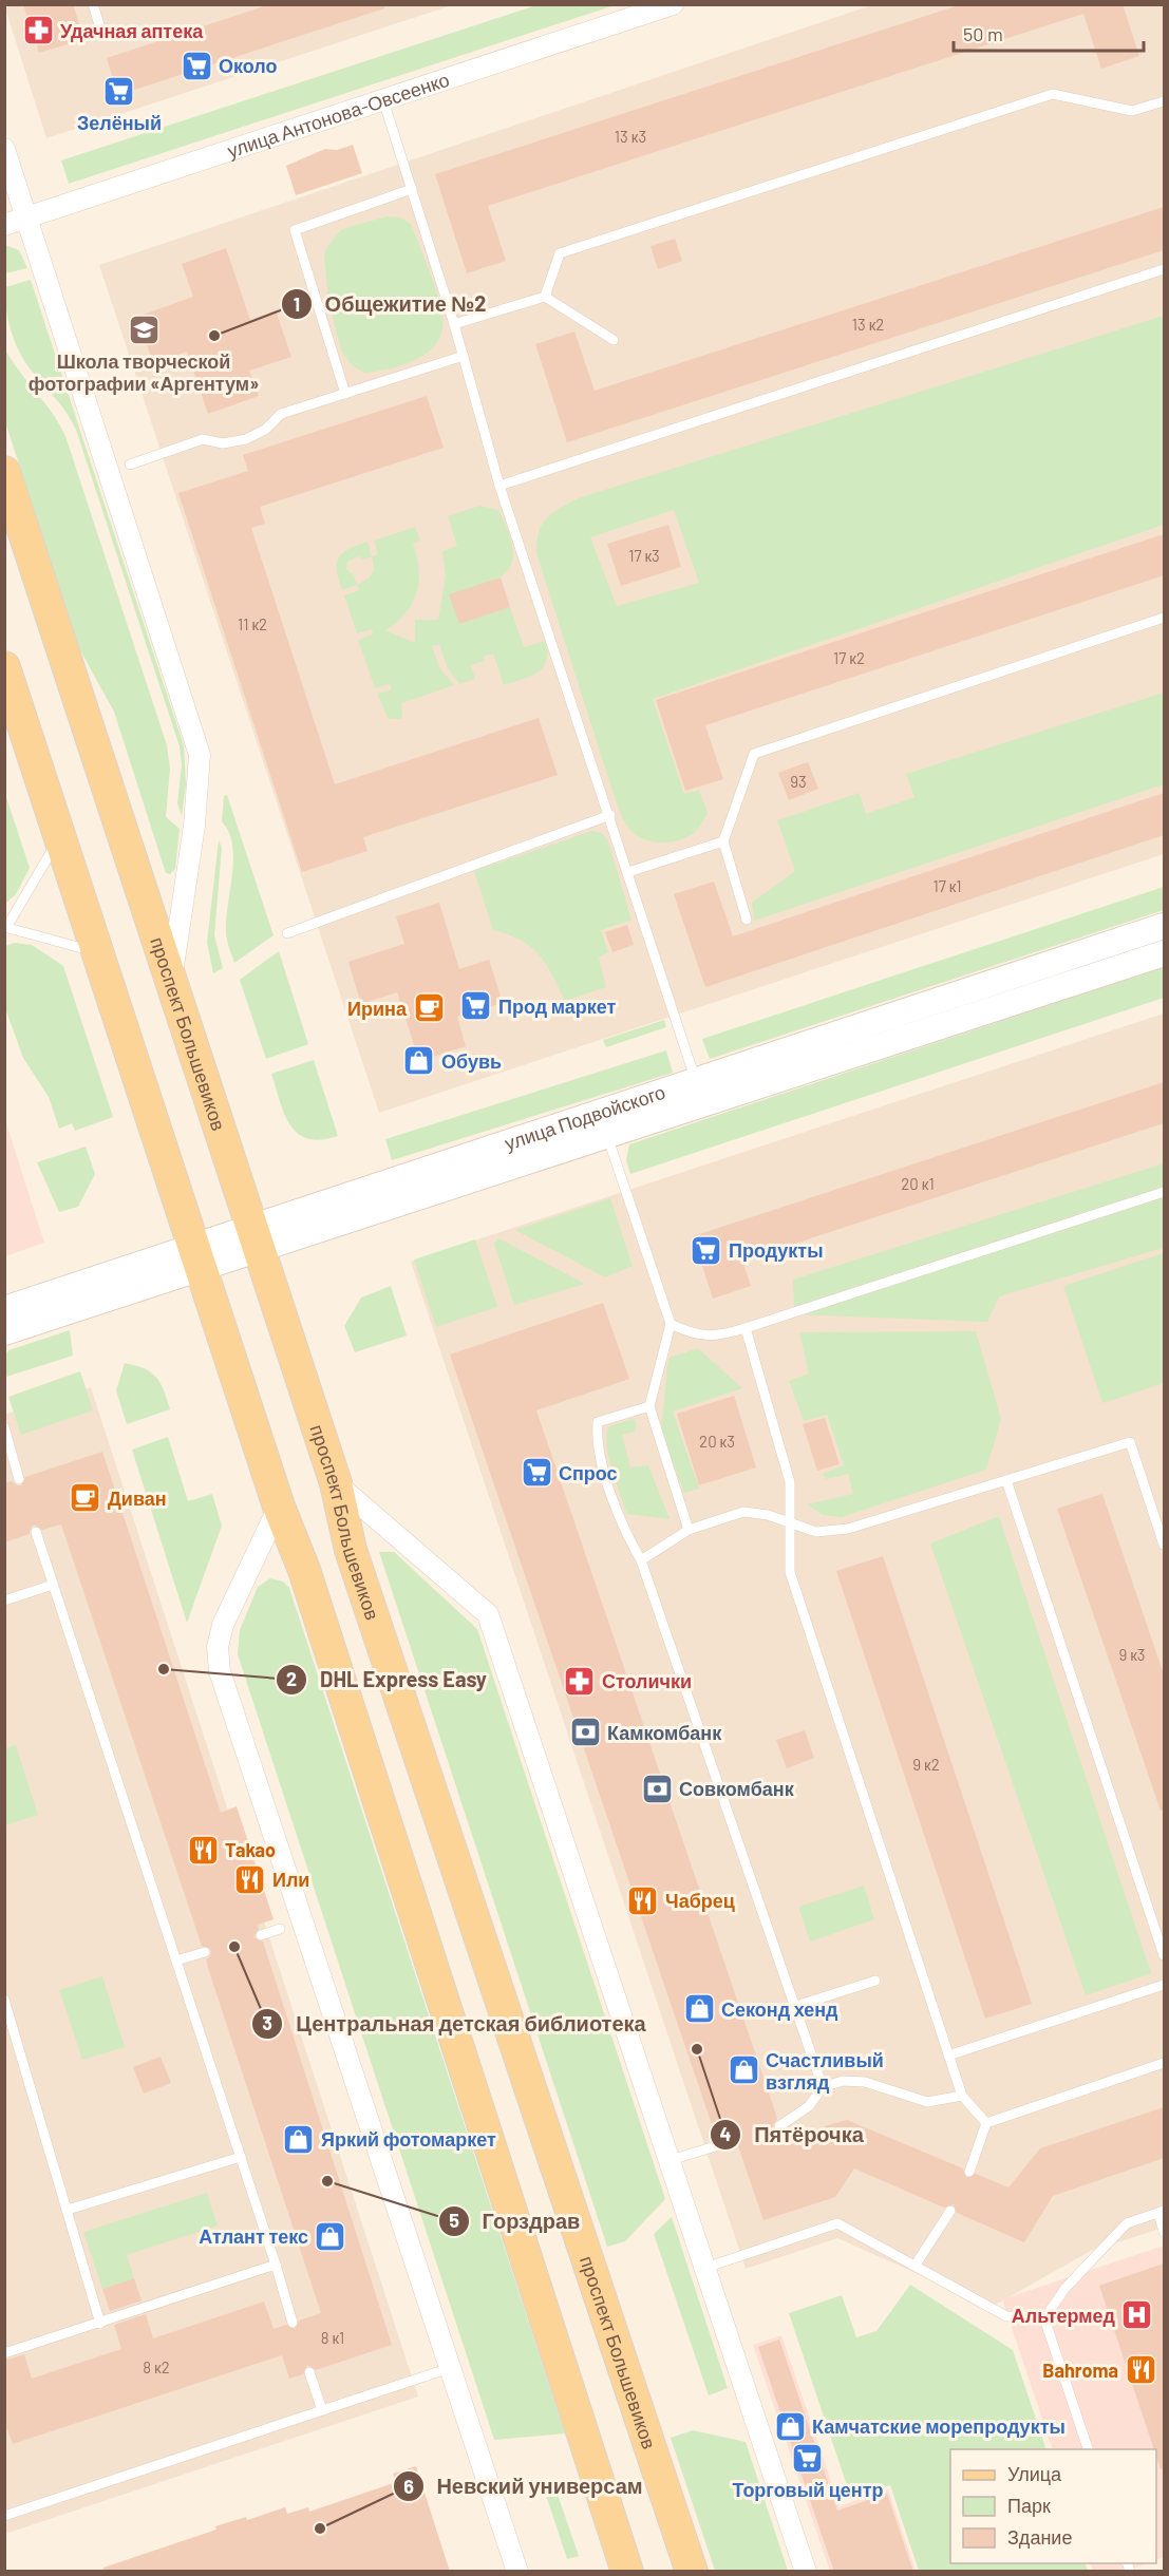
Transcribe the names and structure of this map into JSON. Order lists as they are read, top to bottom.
{
  "streets": {
    "main road": ["проспект Большевиков"],
    "street": ["улица Антонова-Овсеенко", "улица Подвойского"]
  },
  "crossings": [
    ["проспект Большевиков", "улица Подвойского"]
  ],
  "places": {
    "pharmacy": ["Удачная аптека", "Столички"],
    "supermarket": [
      "Около",
      "Зелёный",
      "Прод маркет",
      "Продукты",
      "Спрос",
      "Торговый центр"
    ],
    "school or university": ["Школа творческой фотографии «Аргентум»"],
    "other": [
      "Общежитие №2",
      "DHL Express Easy",
      "Центральная детская библиотека",
      "Пятёрочка",
      "Горздрав",
      "Невский универсам"
    ],
    "cafe": ["Ирина", "Диван"],
    "shop": [
      "Обувь",
      "Секонд хенд",
      "Счастливый взгляд",
      "Яркий фотомаркет",
      "Атлант текс",
      "Камчатские морепродукты"
    ],
    "bank": ["Камкомбанк", "Совкомбанк"],
    "restaurant": [
      "Takao",
      "Или",
      "Чабрец",
      "Bahroma"
    ],
    "hospital": ["Альтермед"]
  },
  "house_numbers": [
    "13 к3",
    "13 к2",
    "17 к3",
    "11 к2",
    "17 к2",
    "93",
    "17 к1",
    "20 к1",
    "20 к3",
    "9 к3",
    "9 к2",
    "8 к1",
    "8 к2"
  ],
  "legend": ["Улица", "Парк", "Здание"],
  "scale_bar": "50 m"
}
